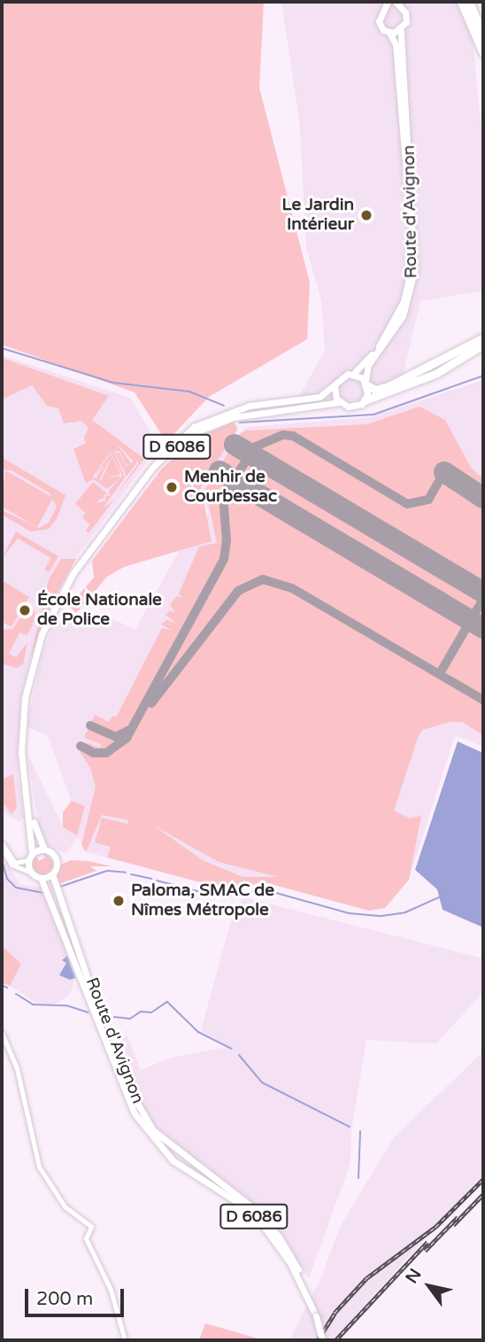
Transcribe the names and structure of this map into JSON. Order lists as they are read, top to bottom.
{
  "streets": {
    "main road": ["Route d'Avignon", "D 6086"]
  },
  "crossings": [
    ["Route d'Avignon", "D 6086"]
  ],
  "places": [
    "Le Jardin Intérieur",
    "Menhir de Courbessac",
    "École Nationale de Police",
    "Paloma, SMAC de Nîmes Métropole"
  ],
  "scale_bar": "200 m",
  "north": "top left"
}
